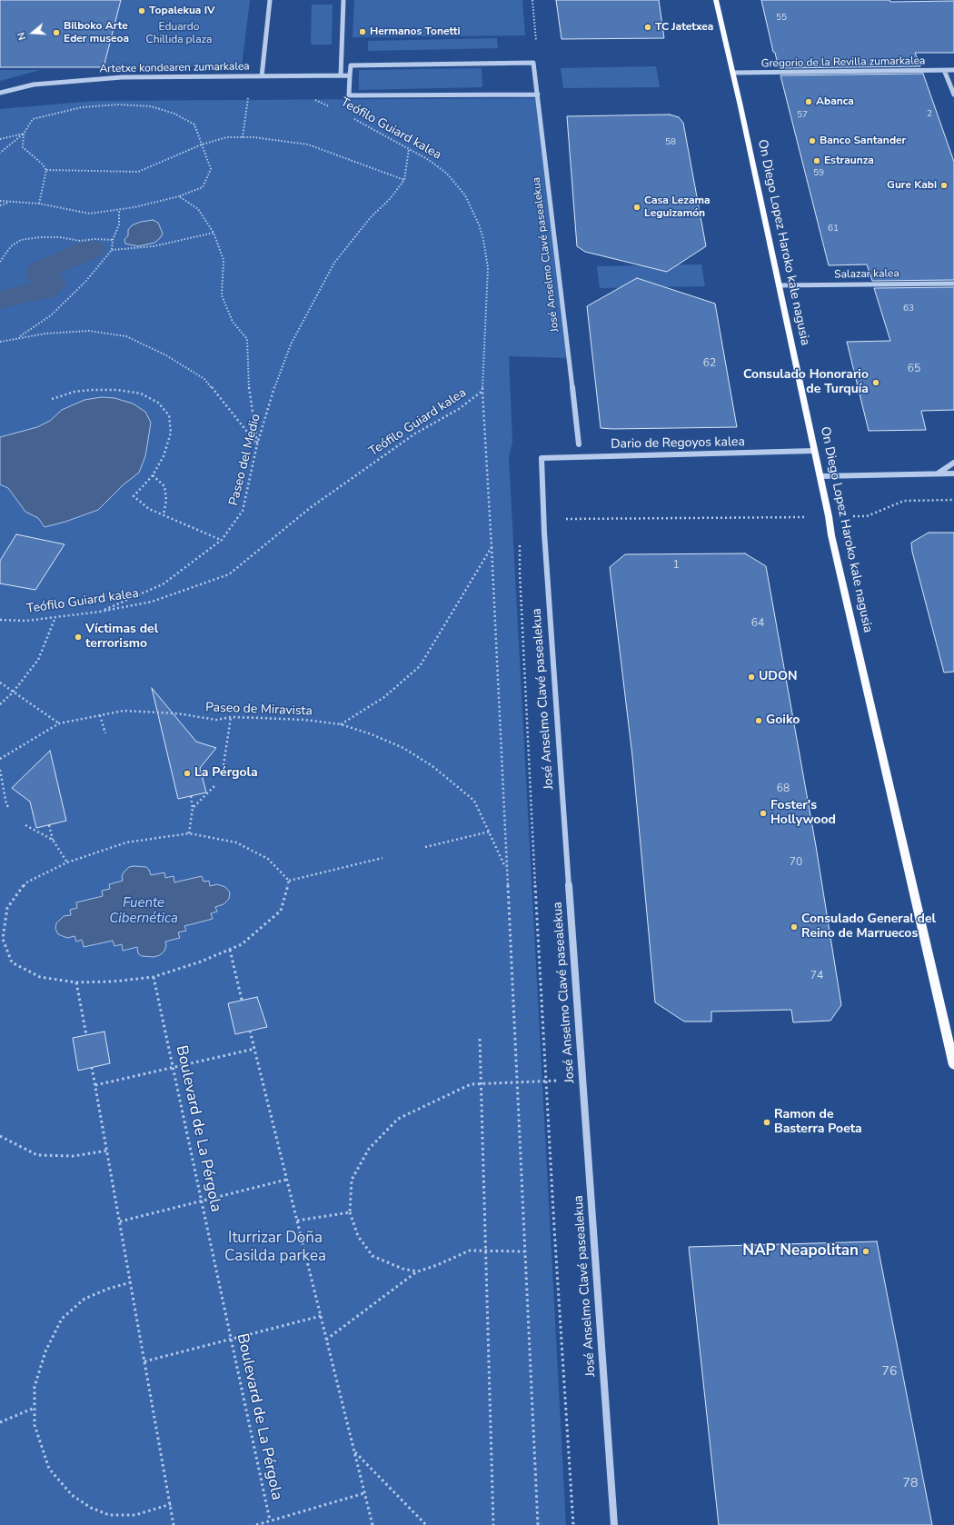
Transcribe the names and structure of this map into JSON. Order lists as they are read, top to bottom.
{
  "streets": {
    "main road": ["On Diego Lopez Haroko kale nagusia"],
    "street": [
      "Gregorio de la Revilla zumarkalea",
      "Artetxe kondearen zumarkalea",
      "José Anselmo Clavé pasealekua",
      "Salazar kalea",
      "Dario de Regoyos kalea"
    ],
    "path": [
      "Teófilo Guiard kalea",
      "Paseo del Medio",
      "Paseo de Miravista",
      "Boulevard de La Pérgola"
    ]
  },
  "crossings": [
    ["Gregorio de la Revilla zumarkalea", "On Diego Lopez Haroko kale nagusia"],
    ["Teófilo Guiard kalea", "Paseo del Medio"],
    ["On Diego Lopez Haroko kale nagusia", "Salazar kalea"],
    ["On Diego Lopez Haroko kale nagusia", "Dario de Regoyos kalea"],
    ["José Anselmo Clavé pasealekua", "Dario de Regoyos kalea"]
  ],
  "water": ["Fuente Cibernética"],
  "parks": ["Eduardo Chillida plaza", "Iturrizar Doña Casilda parkea"],
  "places": [
    "Topalekua IV",
    "TC Jatetxea",
    "Hermanos Tonetti",
    "Bilboko Arte Eder museoa",
    "Abanca",
    "Banco Santander",
    "Estraunza",
    "Gure Kabi",
    "Casa Lezama Leguizamón",
    "Consulado Honorario de Turquía",
    "Víctimas del terrorismo",
    "UDON",
    "Goiko",
    "La Pérgola",
    "Foster's Hollywood",
    "Consulado General del Reino de Marruecos",
    "Ramon de Basterra Poeta",
    "NAP Neapolitan"
  ],
  "house_numbers": [
    "55",
    "2",
    "57",
    "58",
    "59",
    "61",
    "63",
    "62",
    "65",
    "1",
    "64",
    "68",
    "70",
    "74",
    "76",
    "78"
  ],
  "north": "left"
}
